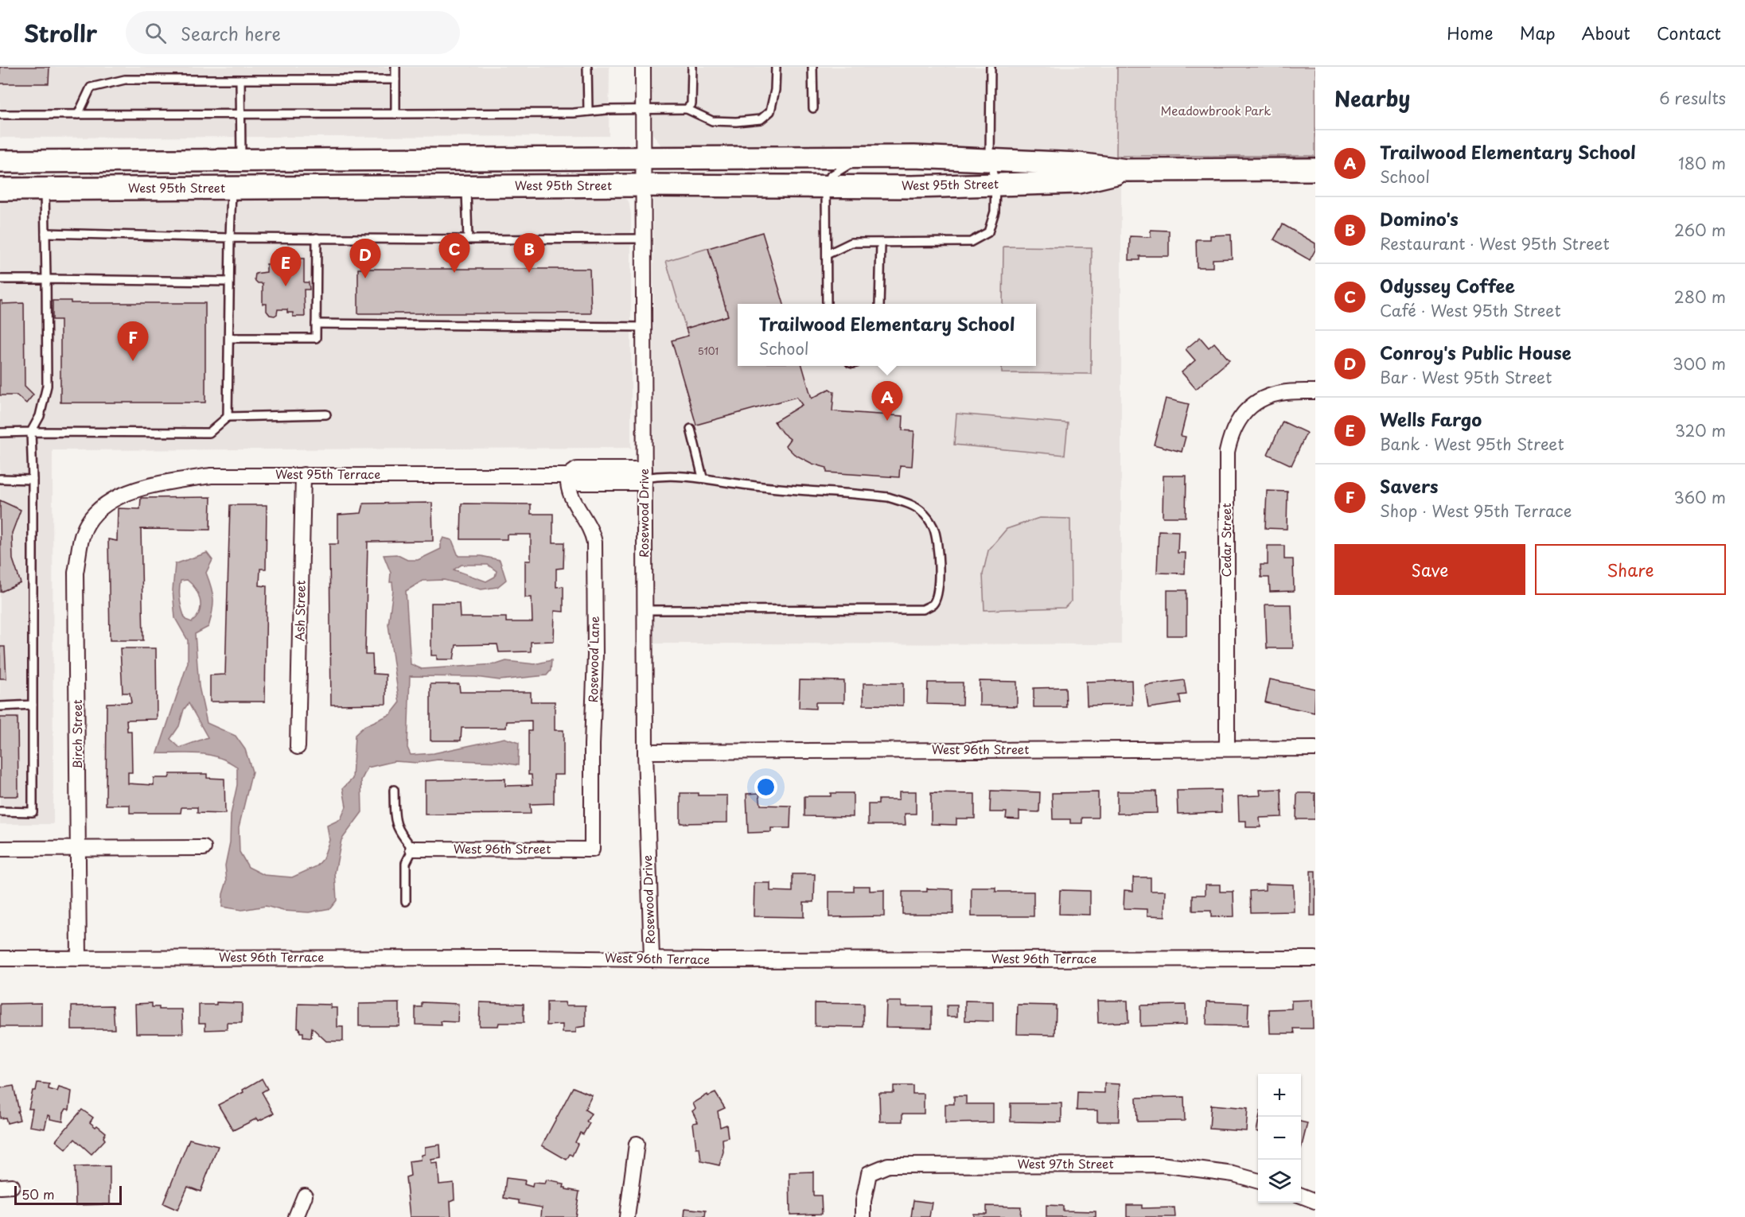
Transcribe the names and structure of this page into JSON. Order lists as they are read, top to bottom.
{
  "streets": {
    "main road": ["West 95th Street"],
    "street": [
      "West 95th Terrace",
      "Rosewood Drive",
      "Cedar Street",
      "Ash Street",
      "Rosewood Lane",
      "Birch Street",
      "West 96th Street",
      "West 96th Terrace",
      "West 97th Street"
    ]
  },
  "crossings": [
    ["West 95th Street", "Rosewood Drive"],
    ["West 95th Terrace", "Rosewood Drive"],
    ["West 95th Terrace", "Ash Street"],
    ["West 95th Terrace", "Rosewood Lane"],
    ["West 95th Terrace", "Birch Street"],
    ["Rosewood Drive", "West 96th Street"],
    ["Rosewood Drive", "West 96th Terrace"],
    ["Cedar Street", "West 96th Street"],
    ["Rosewood Lane", "West 96th Street"],
    ["Birch Street", "West 96th Terrace"]
  ],
  "parks": ["Meadowbrook Park"],
  "house_numbers": ["5101"],
  "scale_bar": "50 m",
  "page": {
    "header": "Strollr",
    "search": "Search here",
    "nav": [
      "Home",
      "Map",
      "About",
      "Contact"
    ],
    "heading": ["Nearby", "6 results"],
    "list": [
      {
        "mark": "A",
        "name": "Trailwood Elementary School",
        "note": "School",
        "value": "180 m"
      },
      {
        "mark": "B",
        "name": "Domino's",
        "note": "Restaurant · West 95th Street",
        "value": "260 m"
      },
      {
        "mark": "C",
        "name": "Odyssey Coffee",
        "note": "Café · West 95th Street",
        "value": "280 m"
      },
      {
        "mark": "D",
        "name": "Conroy's Public House",
        "note": "Bar · West 95th Street",
        "value": "300 m"
      },
      {
        "mark": "E",
        "name": "Wells Fargo",
        "note": "Bank · West 95th Street",
        "value": "320 m"
      },
      {
        "mark": "F",
        "name": "Savers",
        "note": "Shop · West 95th Terrace",
        "value": "360 m"
      }
    ],
    "pins": [
      "B",
      "C",
      "D",
      "E",
      "F",
      "A"
    ],
    "popup": ["Trailwood Elementary School", "School"],
    "buttons": ["Save", "Share"],
    "map_buttons": ["+", "−"],
    "scale": "50 m"
  }
}
